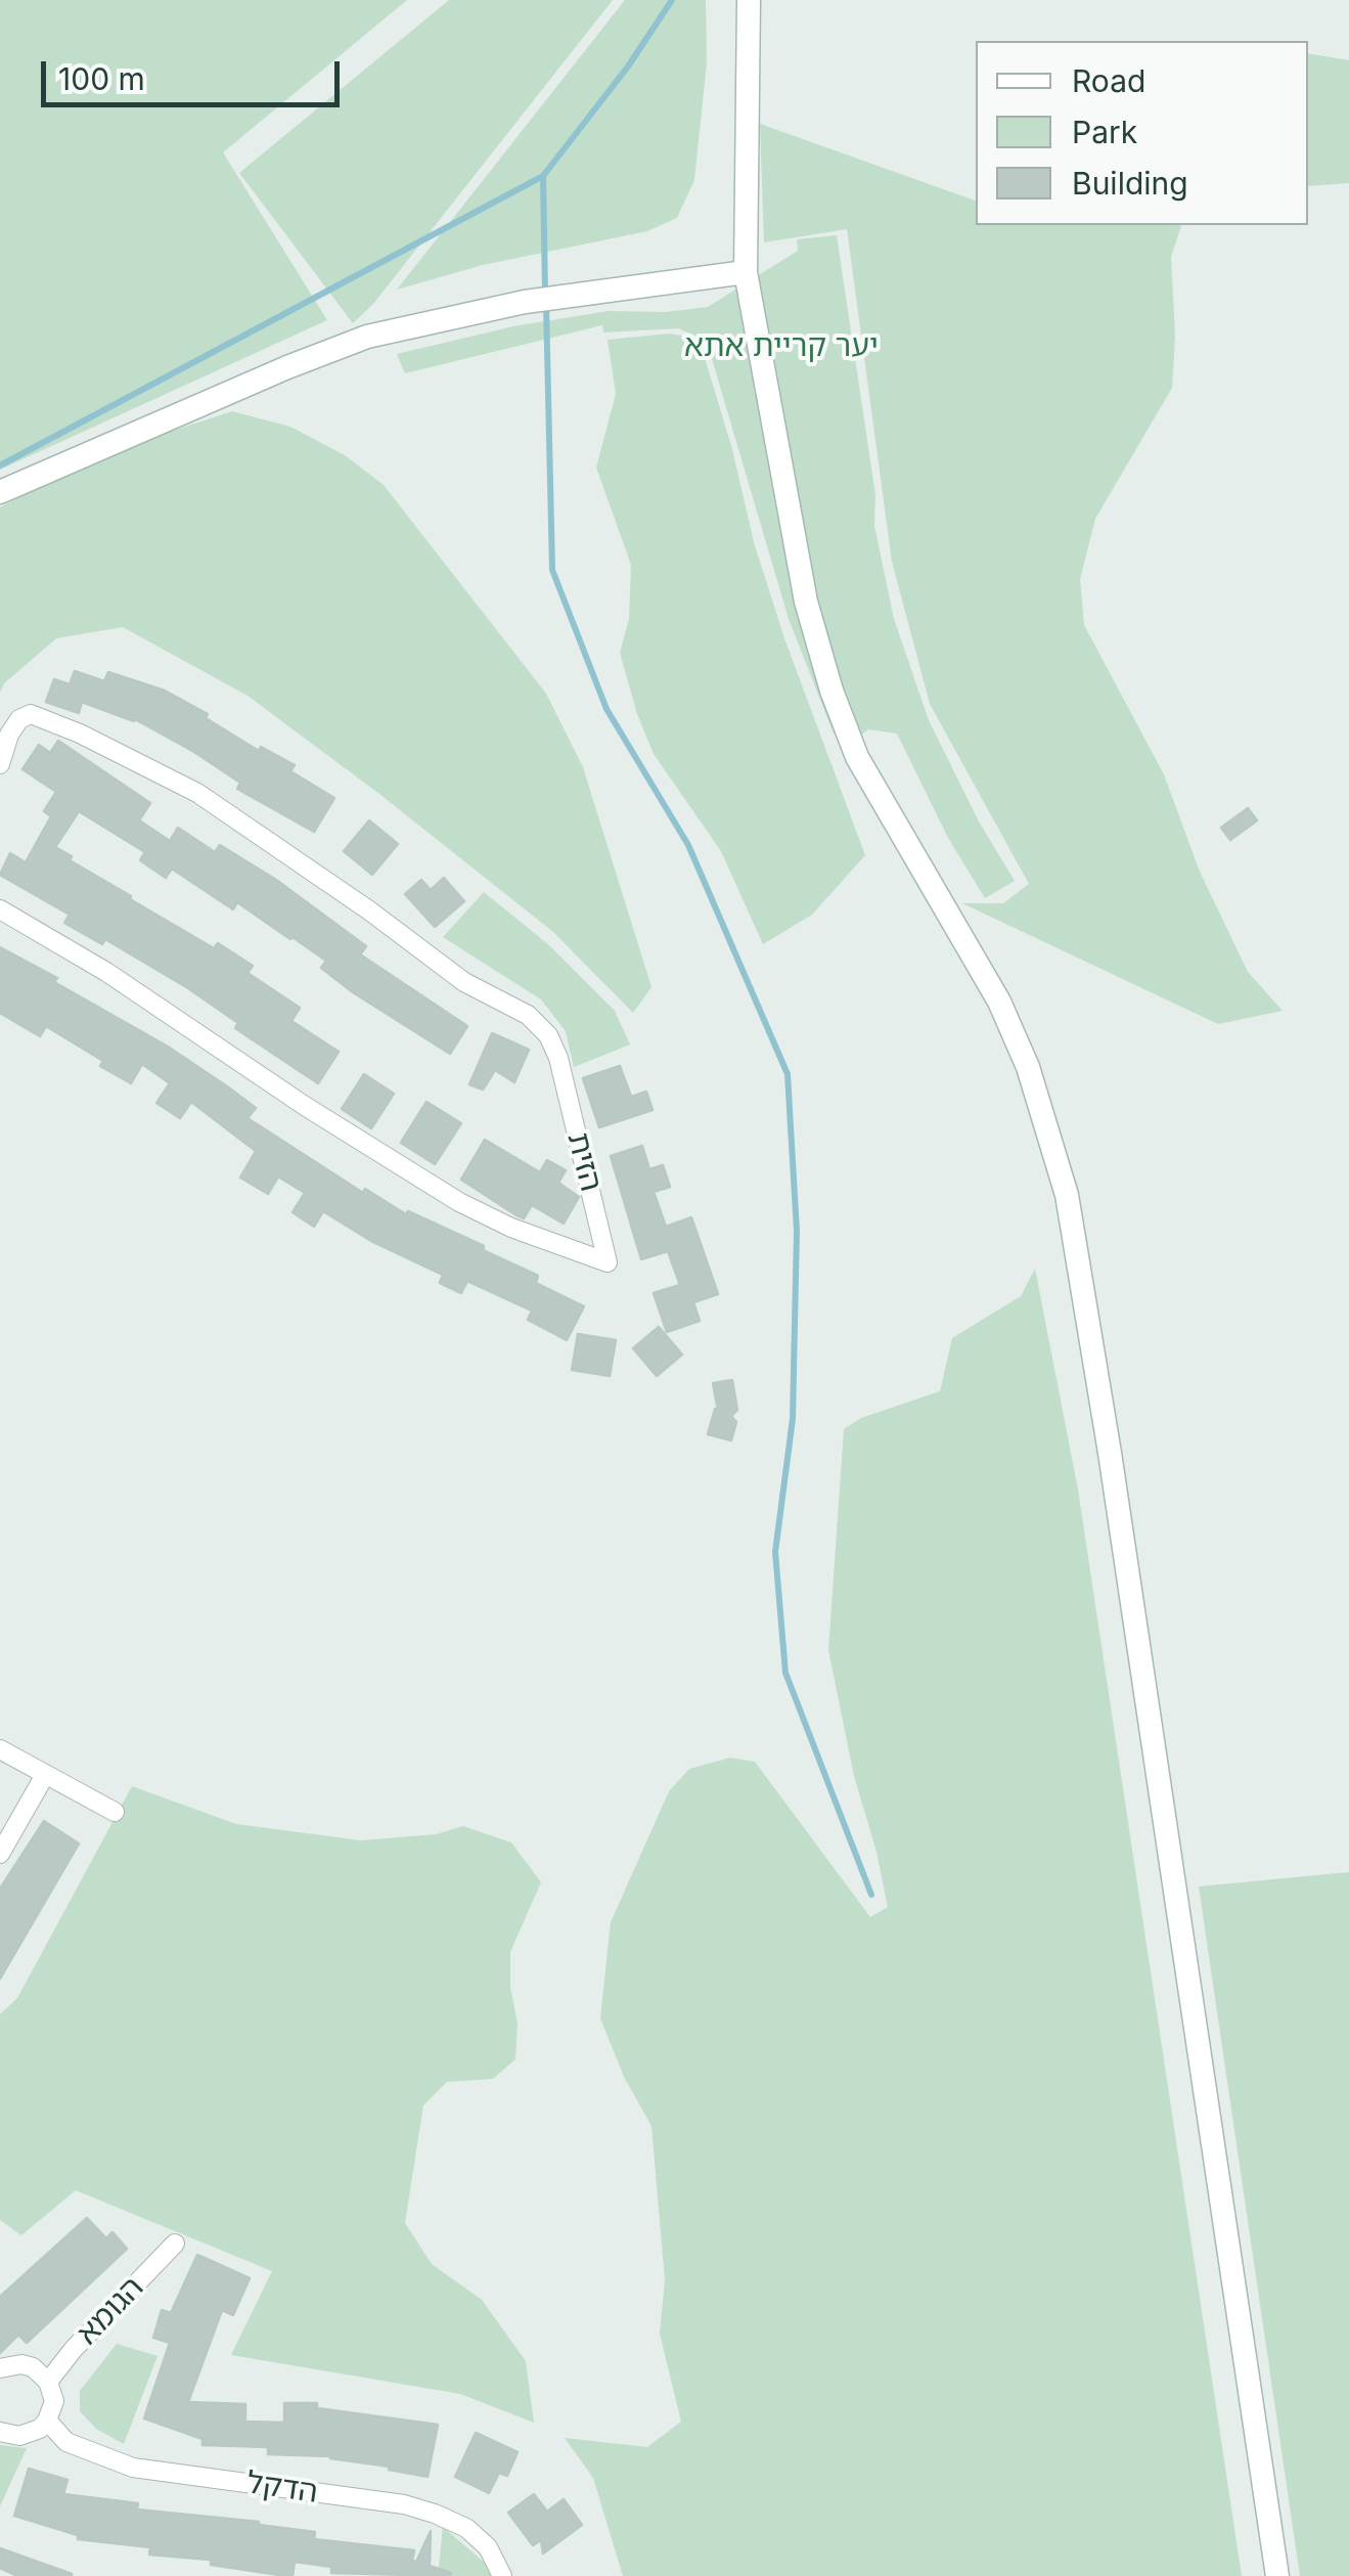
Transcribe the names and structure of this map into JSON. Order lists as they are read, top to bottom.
{
  "streets": {
    "street": ["הזית", "הגומא", "הדקל"]
  },
  "parks": ["יער קריית אתא"],
  "legend": ["Road", "Park", "Building"],
  "scale_bar": "100 m"
}
